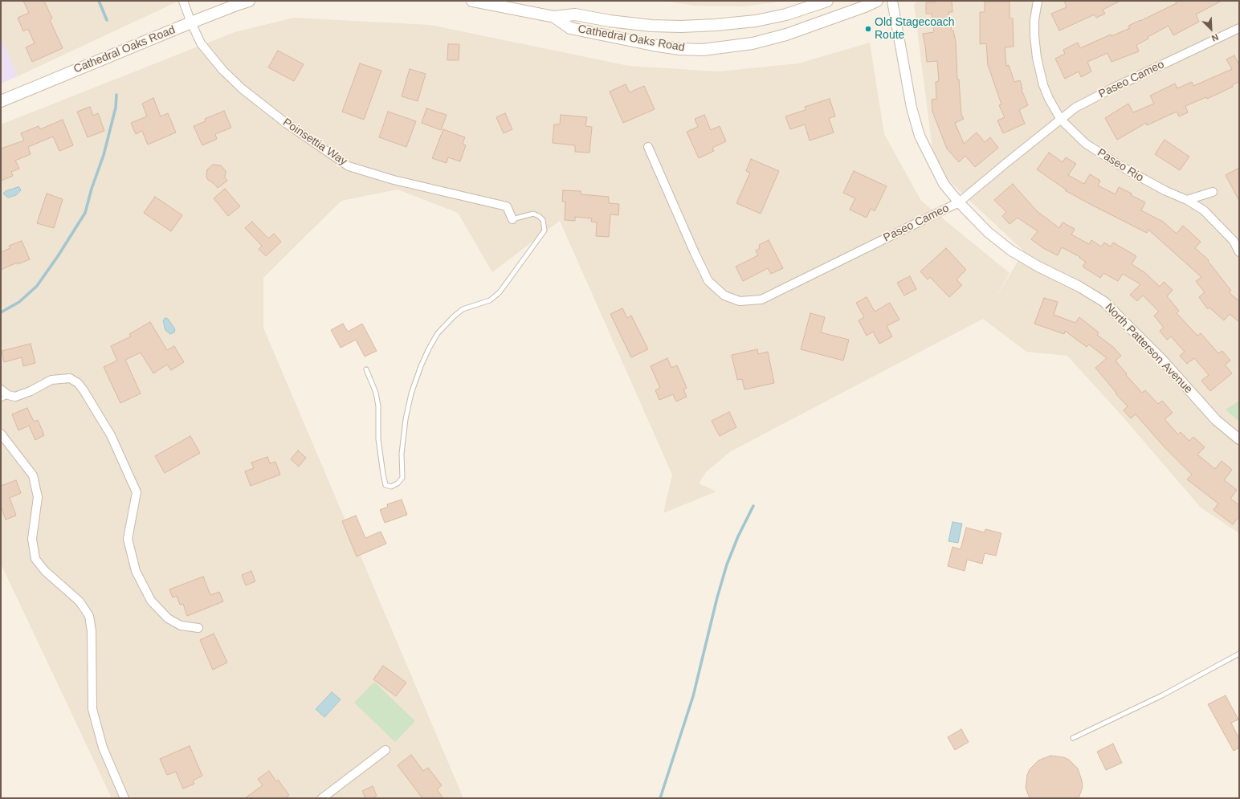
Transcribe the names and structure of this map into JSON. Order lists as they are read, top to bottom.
{
  "streets": {
    "main road": ["Cathedral Oaks Road"],
    "street": [
      "Paseo Cameo",
      "Poinsettia Way",
      "Paseo Rio",
      "North Patterson Avenue"
    ]
  },
  "crossings": [
    ["Cathedral Oaks Road", "Poinsettia Way"],
    ["Paseo Cameo", "Paseo Rio"],
    ["Paseo Cameo", "North Patterson Avenue"]
  ],
  "places": ["Old Stagecoach Route"],
  "north": "bottom right"
}
